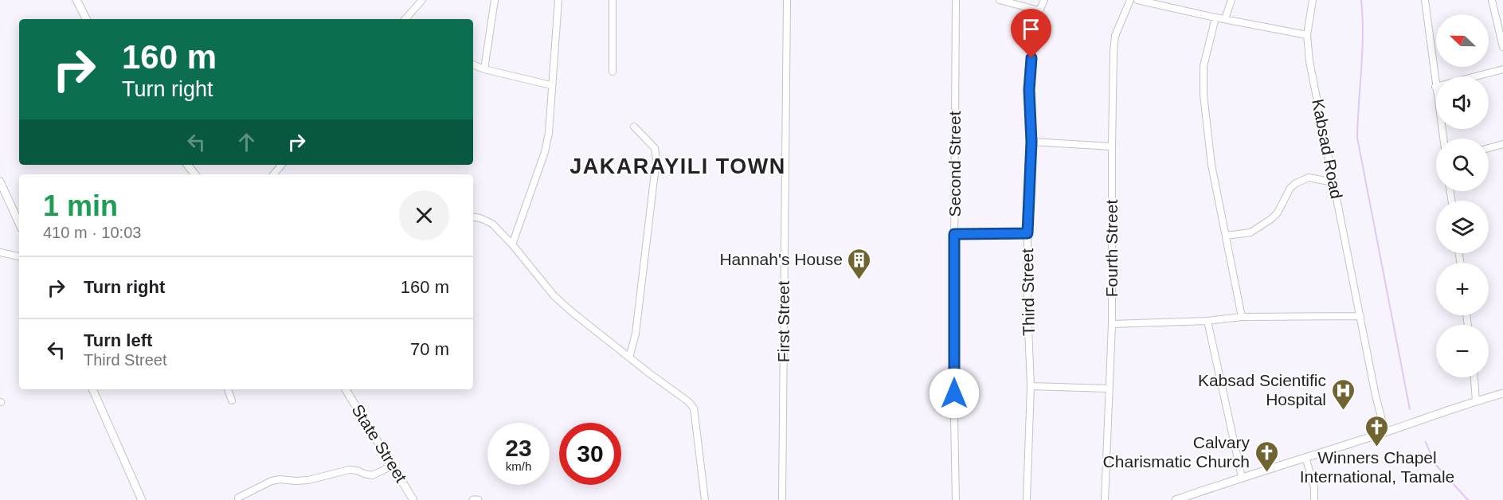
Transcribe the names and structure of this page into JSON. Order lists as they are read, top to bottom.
{
  "streets": {
    "street": [
      "Kabsad Road",
      "Second Street",
      "Fourth Street",
      "Third Street",
      "First Street",
      "State Street"
    ]
  },
  "districts": ["JAKARAYILI TOWN"],
  "places": {
    "building": ["Hannah's House"],
    "hospital": ["Kabsad Scientific Hospital"],
    "church": ["Winners Chapel International, Tamale", "Calvary Charismatic Church"]
  },
  "north": "left",
  "page": {
    "map_buttons": ["+", "−"],
    "turn": ["160 m", "Turn right"],
    "heading": ["1 min", "410 m · 10:03"],
    "list": [
      {
        "name": "Turn right",
        "value": "160 m"
      },
      {
        "name": "Turn left",
        "note": "Third Street",
        "value": "70 m"
      }
    ],
    "speed": "23 km/h",
    "limit": "30"
  }
}
